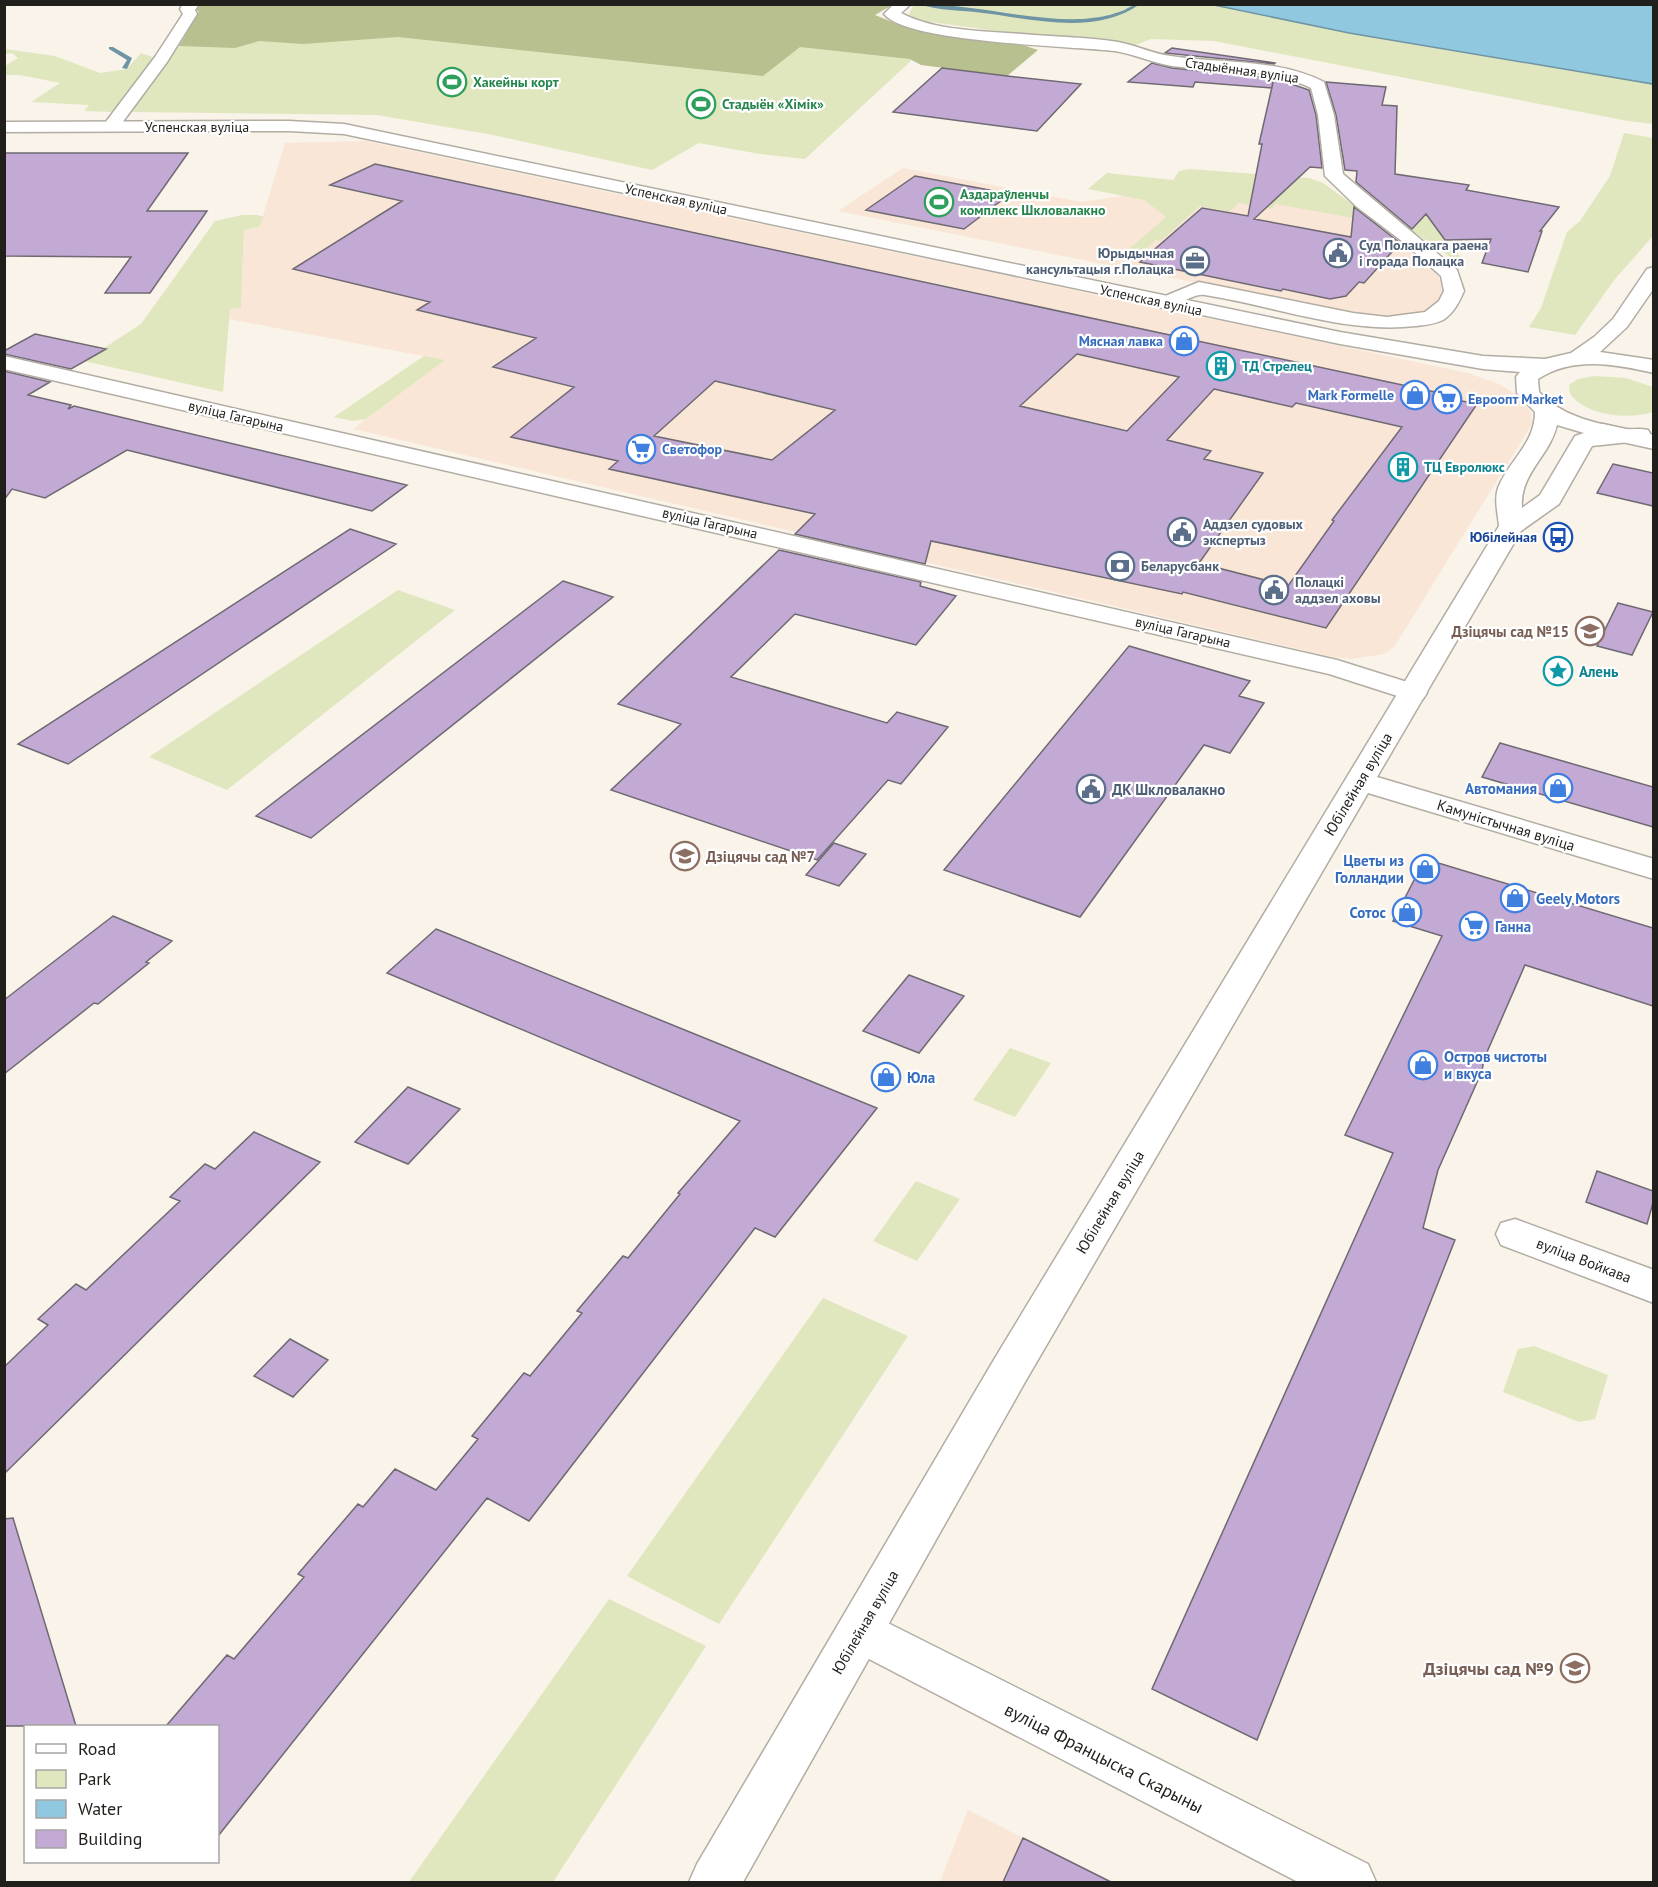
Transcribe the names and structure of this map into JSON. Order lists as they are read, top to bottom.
{
  "streets": {
    "main road": [
      "Стадыённая вуліца",
      "Успенская вуліца",
      "вуліца Гагарына",
      "Юбілейная вуліца",
      "Камуністычная вуліца",
      "вуліца Войкава",
      "вуліца Францыска Скарыны"
    ]
  },
  "crossings": [
    ["Стадыённая вуліца", "Успенская вуліца"],
    ["Успенская вуліца", "Юбілейная вуліца"],
    ["вуліца Гагарына", "Юбілейная вуліца"],
    ["Юбілейная вуліца", "Камуністычная вуліца"],
    ["Юбілейная вуліца", "вуліца Францыска Скарыны"]
  ],
  "places": {
    "sports": ["Хакейны корт", "Стадыён «Хімік»", "Аздараўленчы комплекс Шкловалакно"],
    "public building": [
      "Суд Полацкага раена і горада Полацка",
      "Аддзел судовых экспертыз",
      "Полацкі аддзел аховы",
      "ДК Шкловалакно"
    ],
    "office": ["Юрыдычная кансультацыя г.Полацка"],
    "shop": [
      "Мясная лавка",
      "Mark Formelle",
      "Автомания",
      "Цветы из Голландии",
      "Geely Motors",
      "Сотос",
      "Остров чистоты и вкуса",
      "Юла"
    ],
    "building": ["ТД Стрелец", "ТЦ Евролюкс"],
    "supermarket": ["Евроопт Market", "Светофор", "Ганна"],
    "bus stop": ["Юбілейная"],
    "bank": ["Беларусбанк"],
    "school or university": ["Дзіцячы сад №15", "Дзіцячы сад №7", "Дзіцячы сад №9"],
    "place": ["Алень"]
  },
  "legend": [
    "Road",
    "Park",
    "Water",
    "Building"
  ]
}
